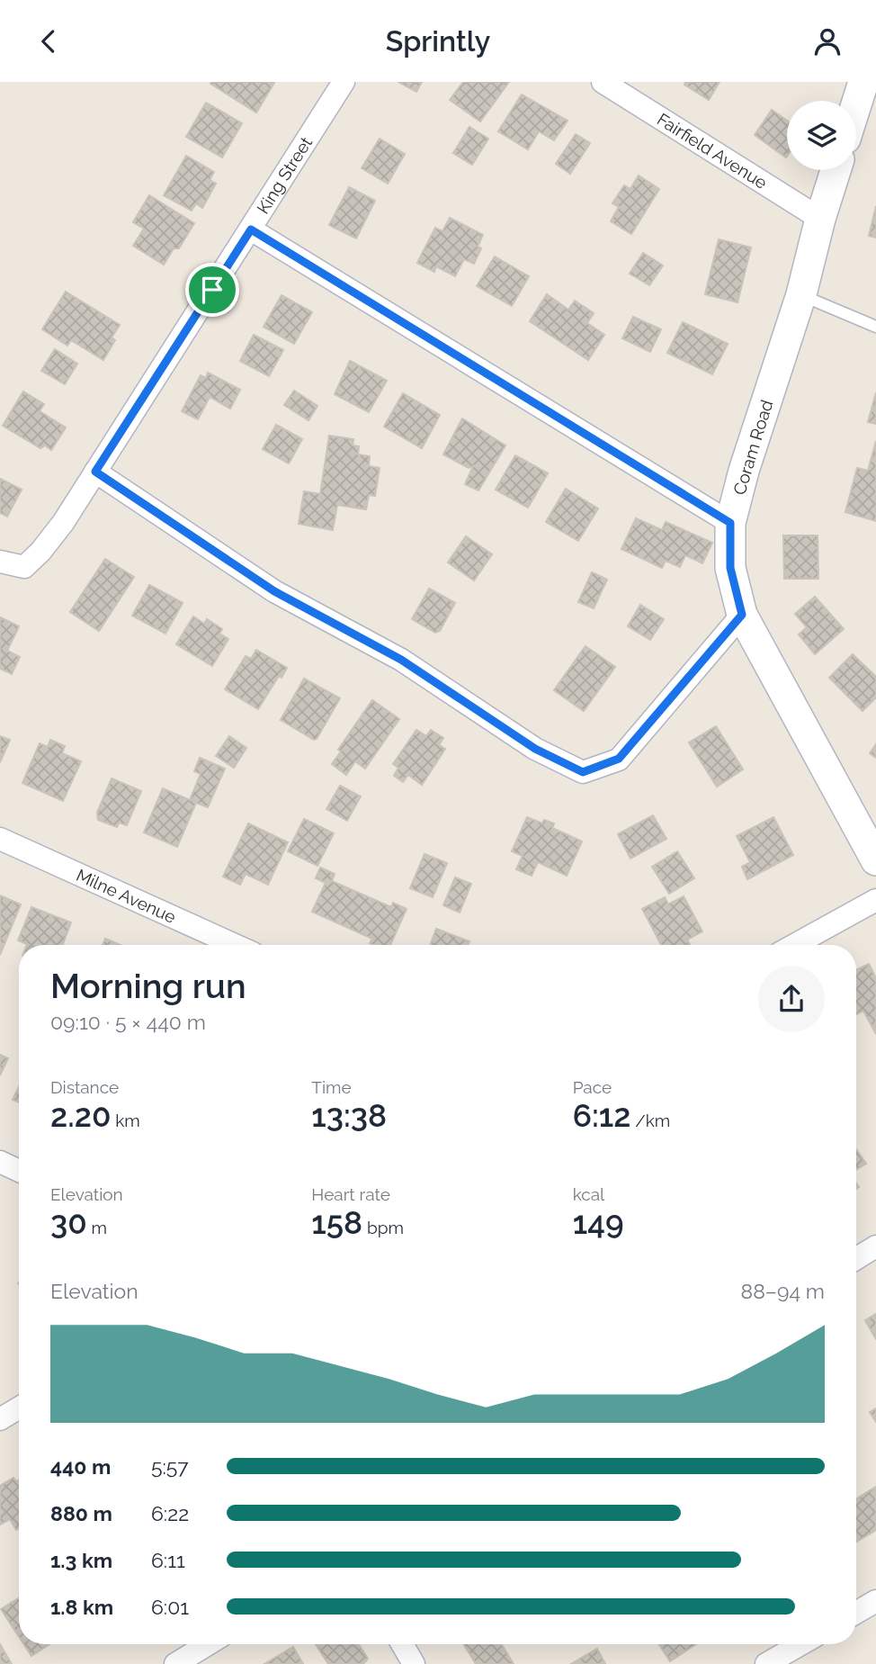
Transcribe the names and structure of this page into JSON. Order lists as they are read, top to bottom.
{
  "streets": {
    "street": [
      "Fairfield Avenue",
      "King Street",
      "Coram Road",
      "Milne Avenue"
    ]
  },
  "crossings": [
    ["Fairfield Avenue", "Coram Road"]
  ],
  "page": {
    "header": "Sprintly",
    "heading": ["Morning run", "09:10 · 5 × 440 m"],
    "stats": [
      ["Distance", "2.20 km"],
      ["Time", "13:38"],
      ["Pace", "6:12 /km"],
      ["Elevation", "30 m"],
      ["Heart rate", "158 bpm"],
      ["kcal", "149"]
    ],
    "chart": ["Elevation", "88–94 m"],
    "list": [
      {
        "name": "440 m",
        "note": "5:57"
      },
      {
        "name": "880 m",
        "note": "6:22"
      },
      {
        "name": "1.3 km",
        "note": "6:11"
      },
      {
        "name": "1.8 km",
        "note": "6:01"
      }
    ]
  }
}
